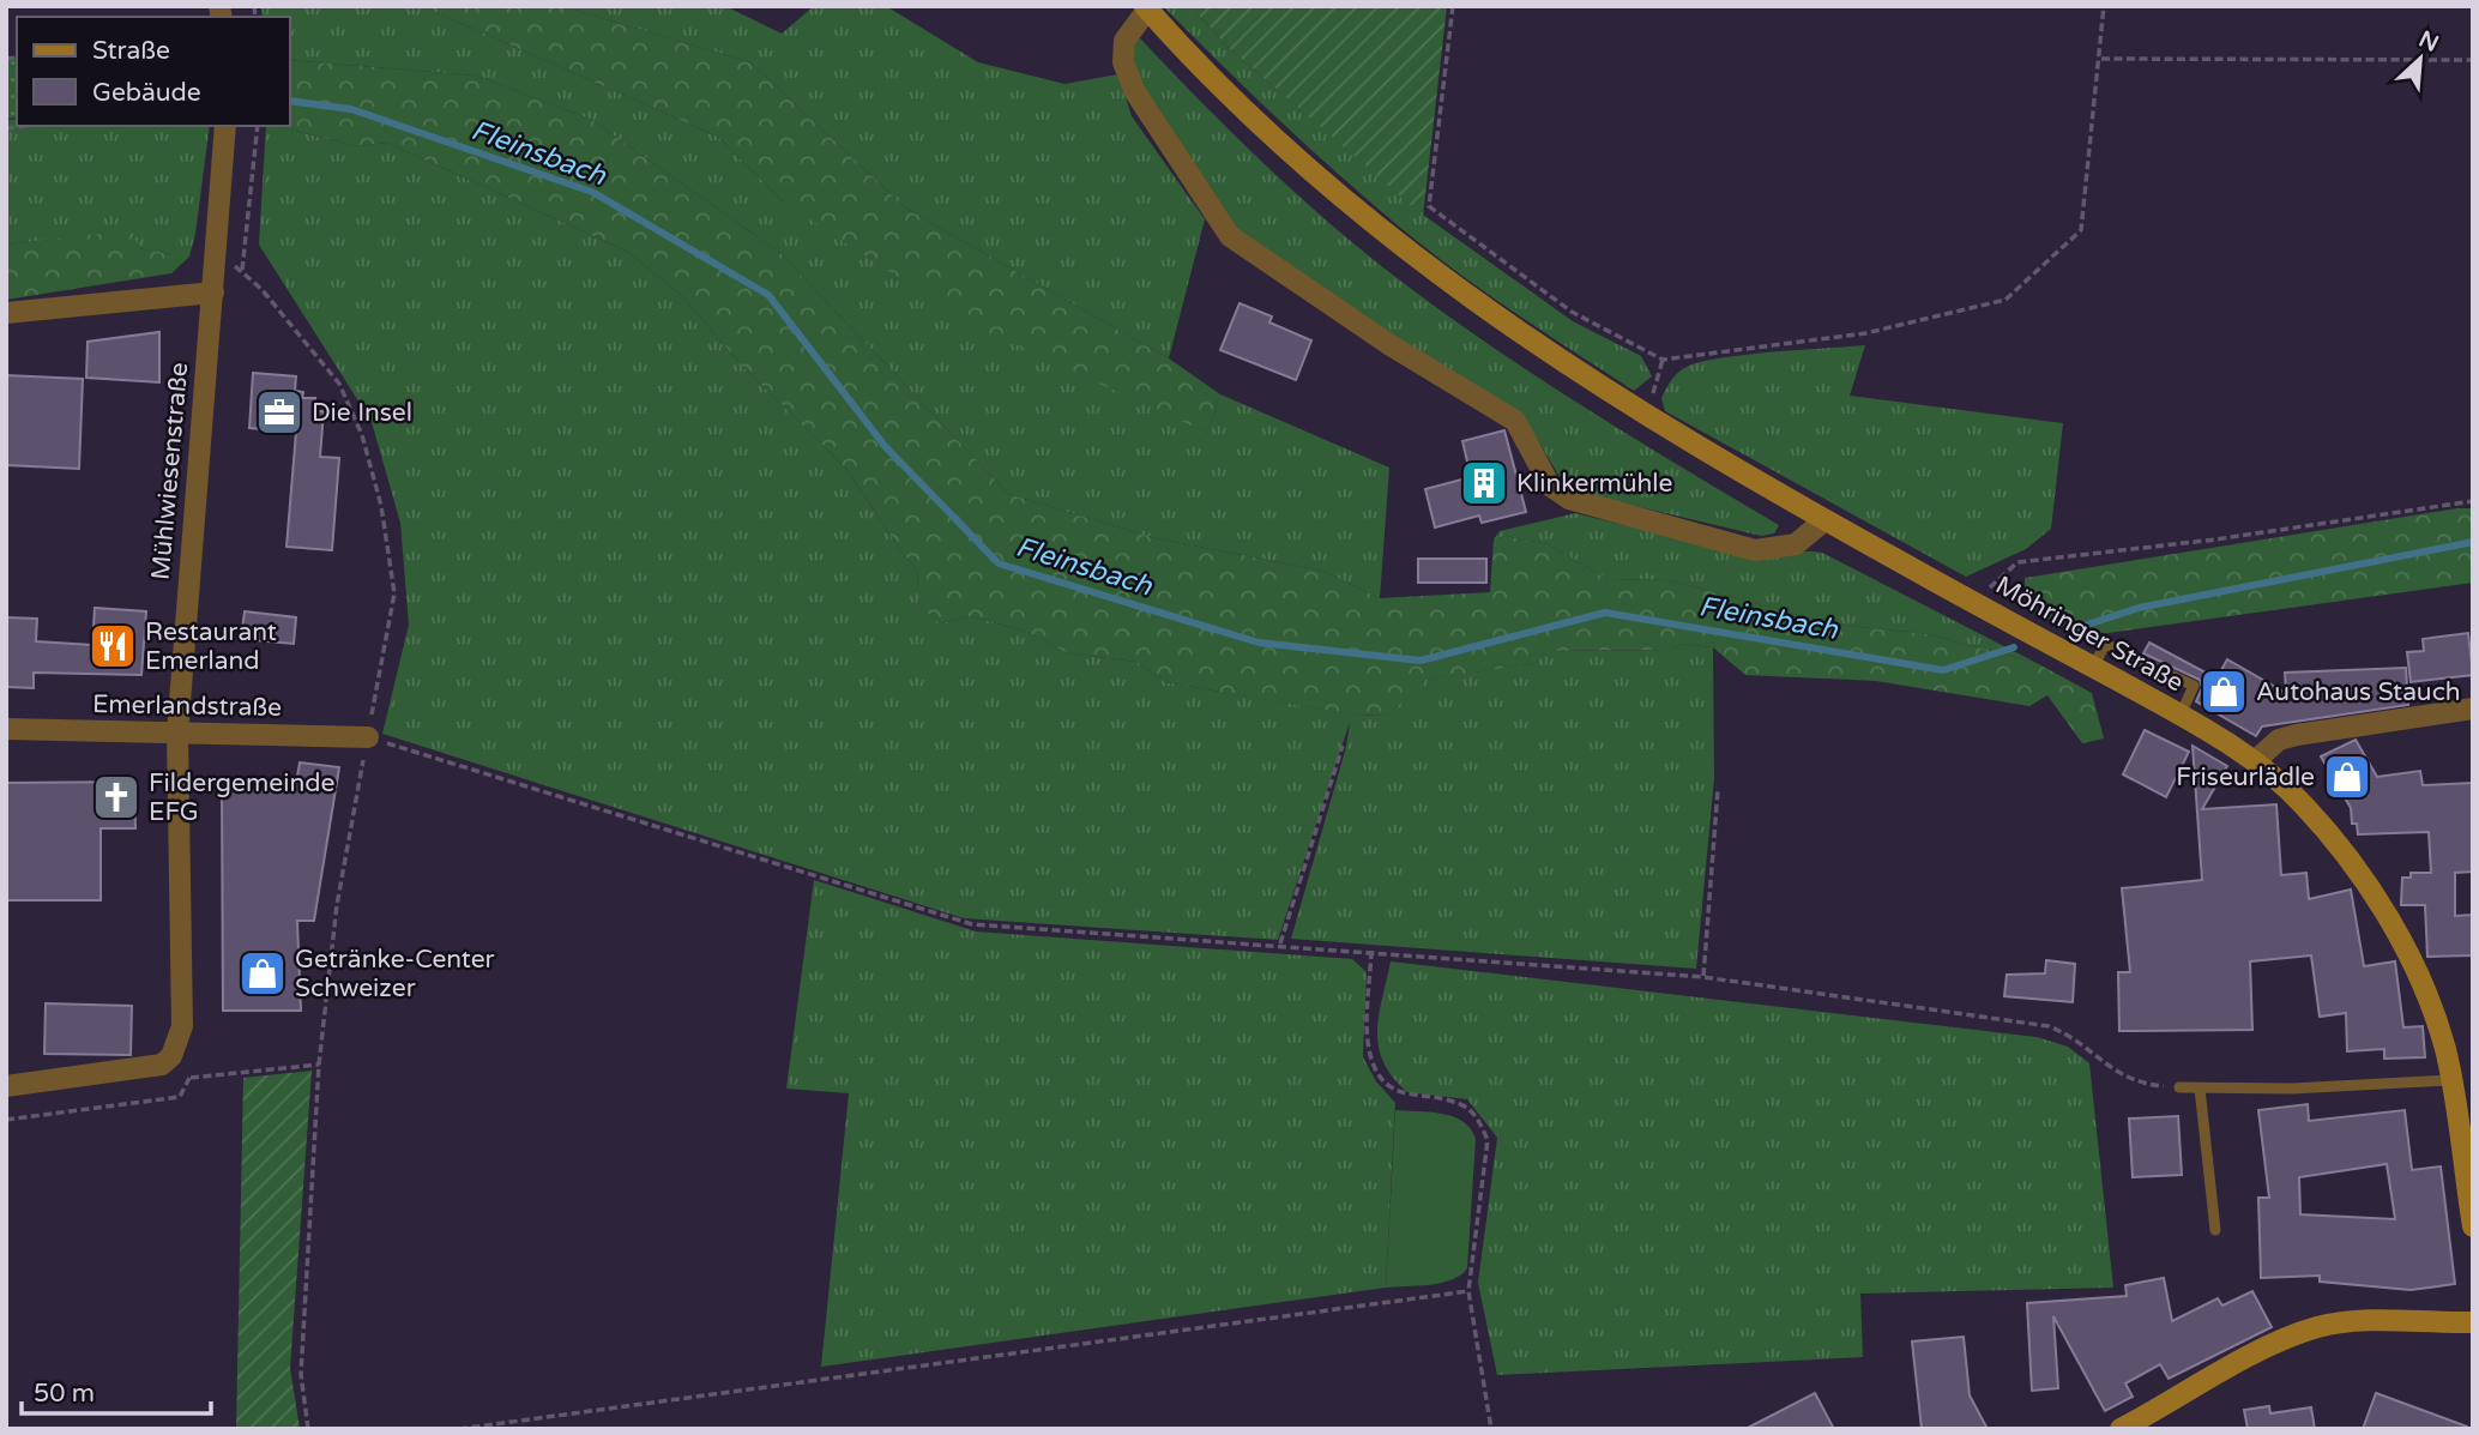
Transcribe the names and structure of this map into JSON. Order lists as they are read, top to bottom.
{
  "streets": {
    "main road": ["Möhringer Straße"],
    "street": ["Mühlwiesenstraße", "Emerlandstraße"]
  },
  "crossings": [
    ["Mühlwiesenstraße", "Emerlandstraße"]
  ],
  "water": ["Fleinsbach"],
  "places": {
    "office": ["Die Insel"],
    "building": ["Klinkermühle"],
    "restaurant": ["Restaurant Emerland"],
    "shop": ["Autohaus Stauch", "Friseurlädle", "Getränke-Center Schweizer"],
    "church": ["Fildergemeinde EFG"]
  },
  "legend": ["Straße", "Gebäude"],
  "scale_bar": "50 m",
  "north": "top right"
}
